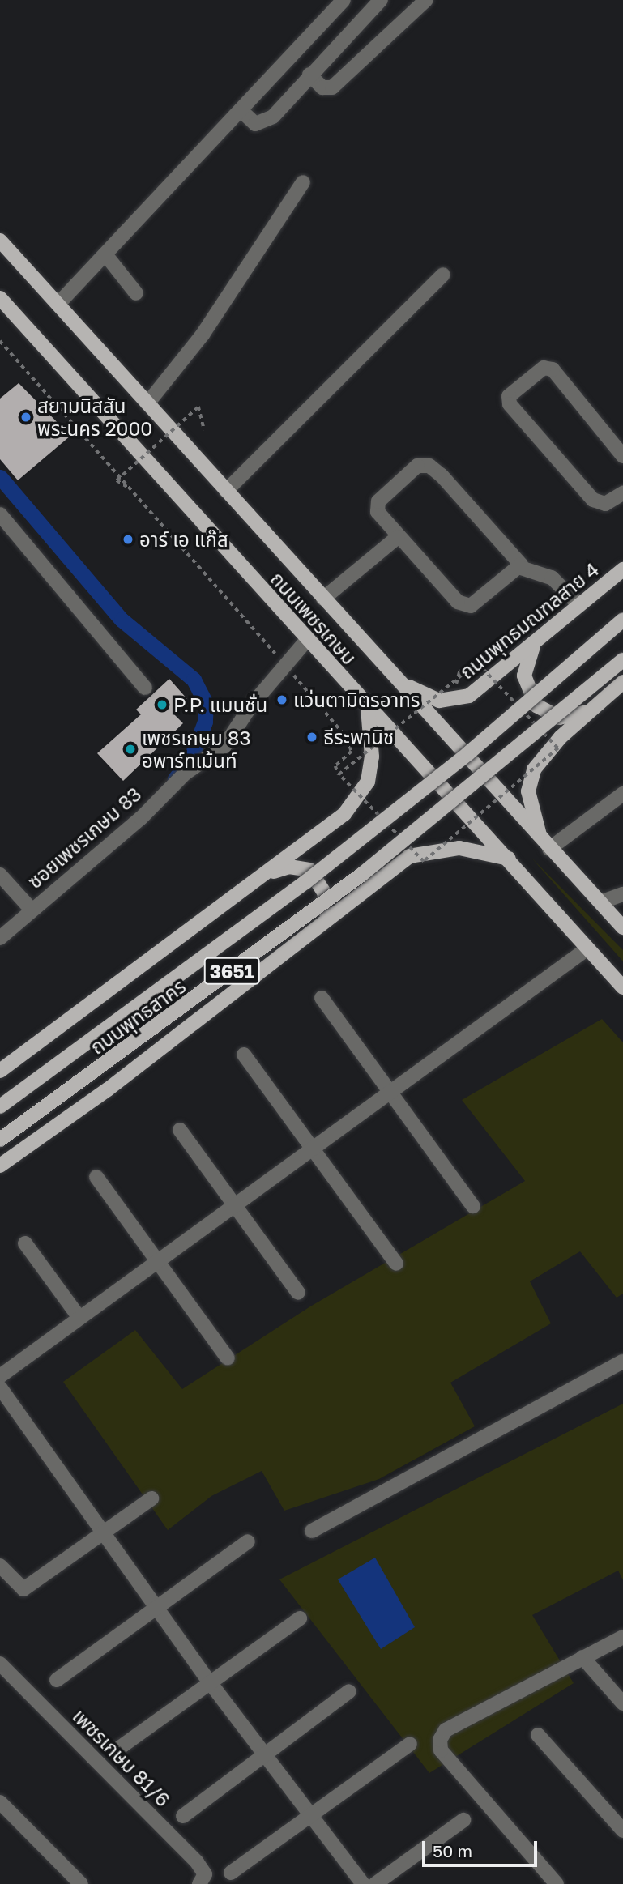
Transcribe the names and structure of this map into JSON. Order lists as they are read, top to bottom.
{
  "streets": {
    "main road": [
      "ถนนเพชรเกษม",
      "ถนนพุทธมณฑลสาย 4",
      "3651",
      "ถนนพุทธสาคร"
    ],
    "street": ["ซอยเพชรเกษม 83", "เพชรเกษม 81/6"]
  },
  "crossings": [
    ["ถนนเพชรเกษม", "ถนนพุทธมณฑลสาย 4"],
    ["ถนนเพชรเกษม", "ซอยเพชรเกษม 83"]
  ],
  "places": [
    "สยามนิสสัน พระนคร 2000",
    "อาร์ เอ แก๊ส",
    "แว่นตามิตรอาทร",
    "P.P. แมนชั่น",
    "ธีระพานิช",
    "เพชรเกษม 83 อพาร์ทเม้นท์"
  ],
  "scale_bar": "50 m"
}
